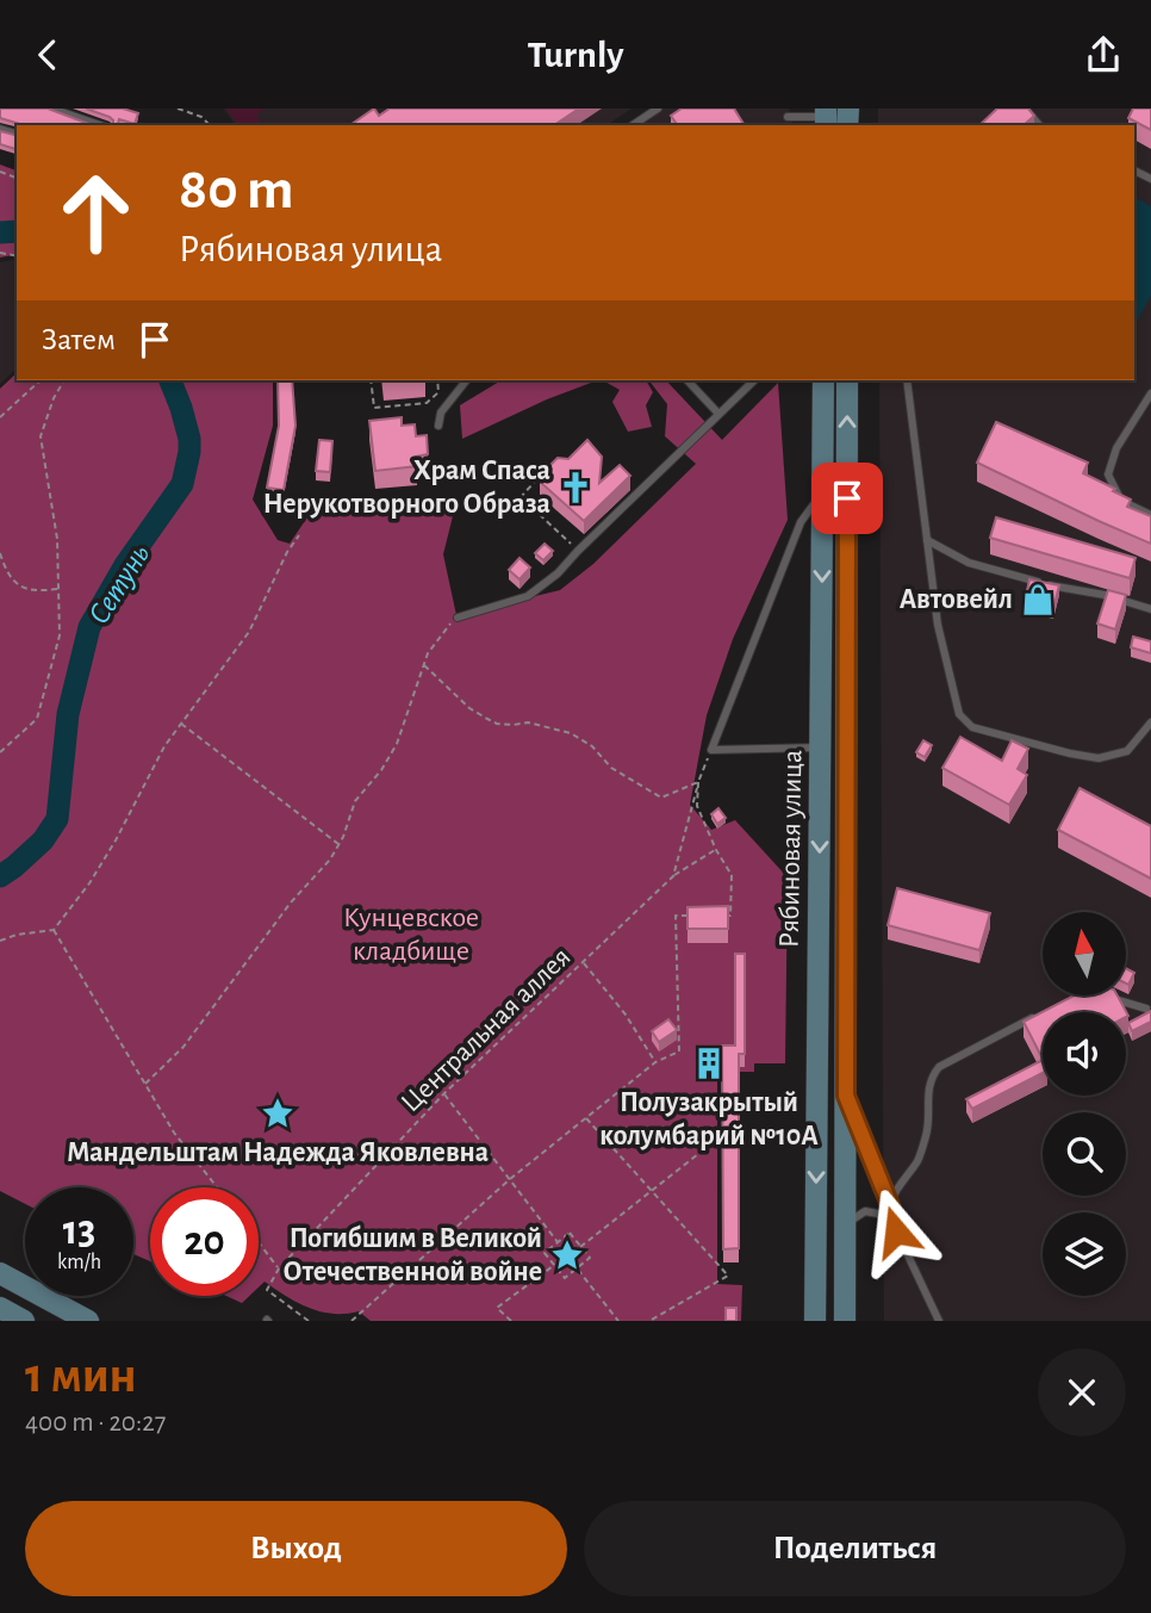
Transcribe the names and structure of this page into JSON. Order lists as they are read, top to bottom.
{
  "streets": {
    "main road": ["Рябиновая улица"],
    "path": ["Центральная аллея"]
  },
  "water": ["Сетунь"],
  "parks": ["Кунцевское кладбище"],
  "places": {
    "church": ["Храм Спаса Нерукотворного Образа"],
    "shop": ["Автовейл"],
    "building": ["Полузакрытый колумбарий №10А"],
    "place": ["Мандельштам Надежда Яковлевна", "Погибшим в Великой Отечественной войне"]
  },
  "north": "top",
  "page": {
    "header": "Turnly",
    "turn": ["80 m", "Рябиновая улица"],
    "then": "Затем",
    "speed": "13 km/h",
    "limit": "20",
    "heading": ["1 мин", "400 m · 20:27"],
    "buttons": ["Выход", "Поделиться"]
  }
}
